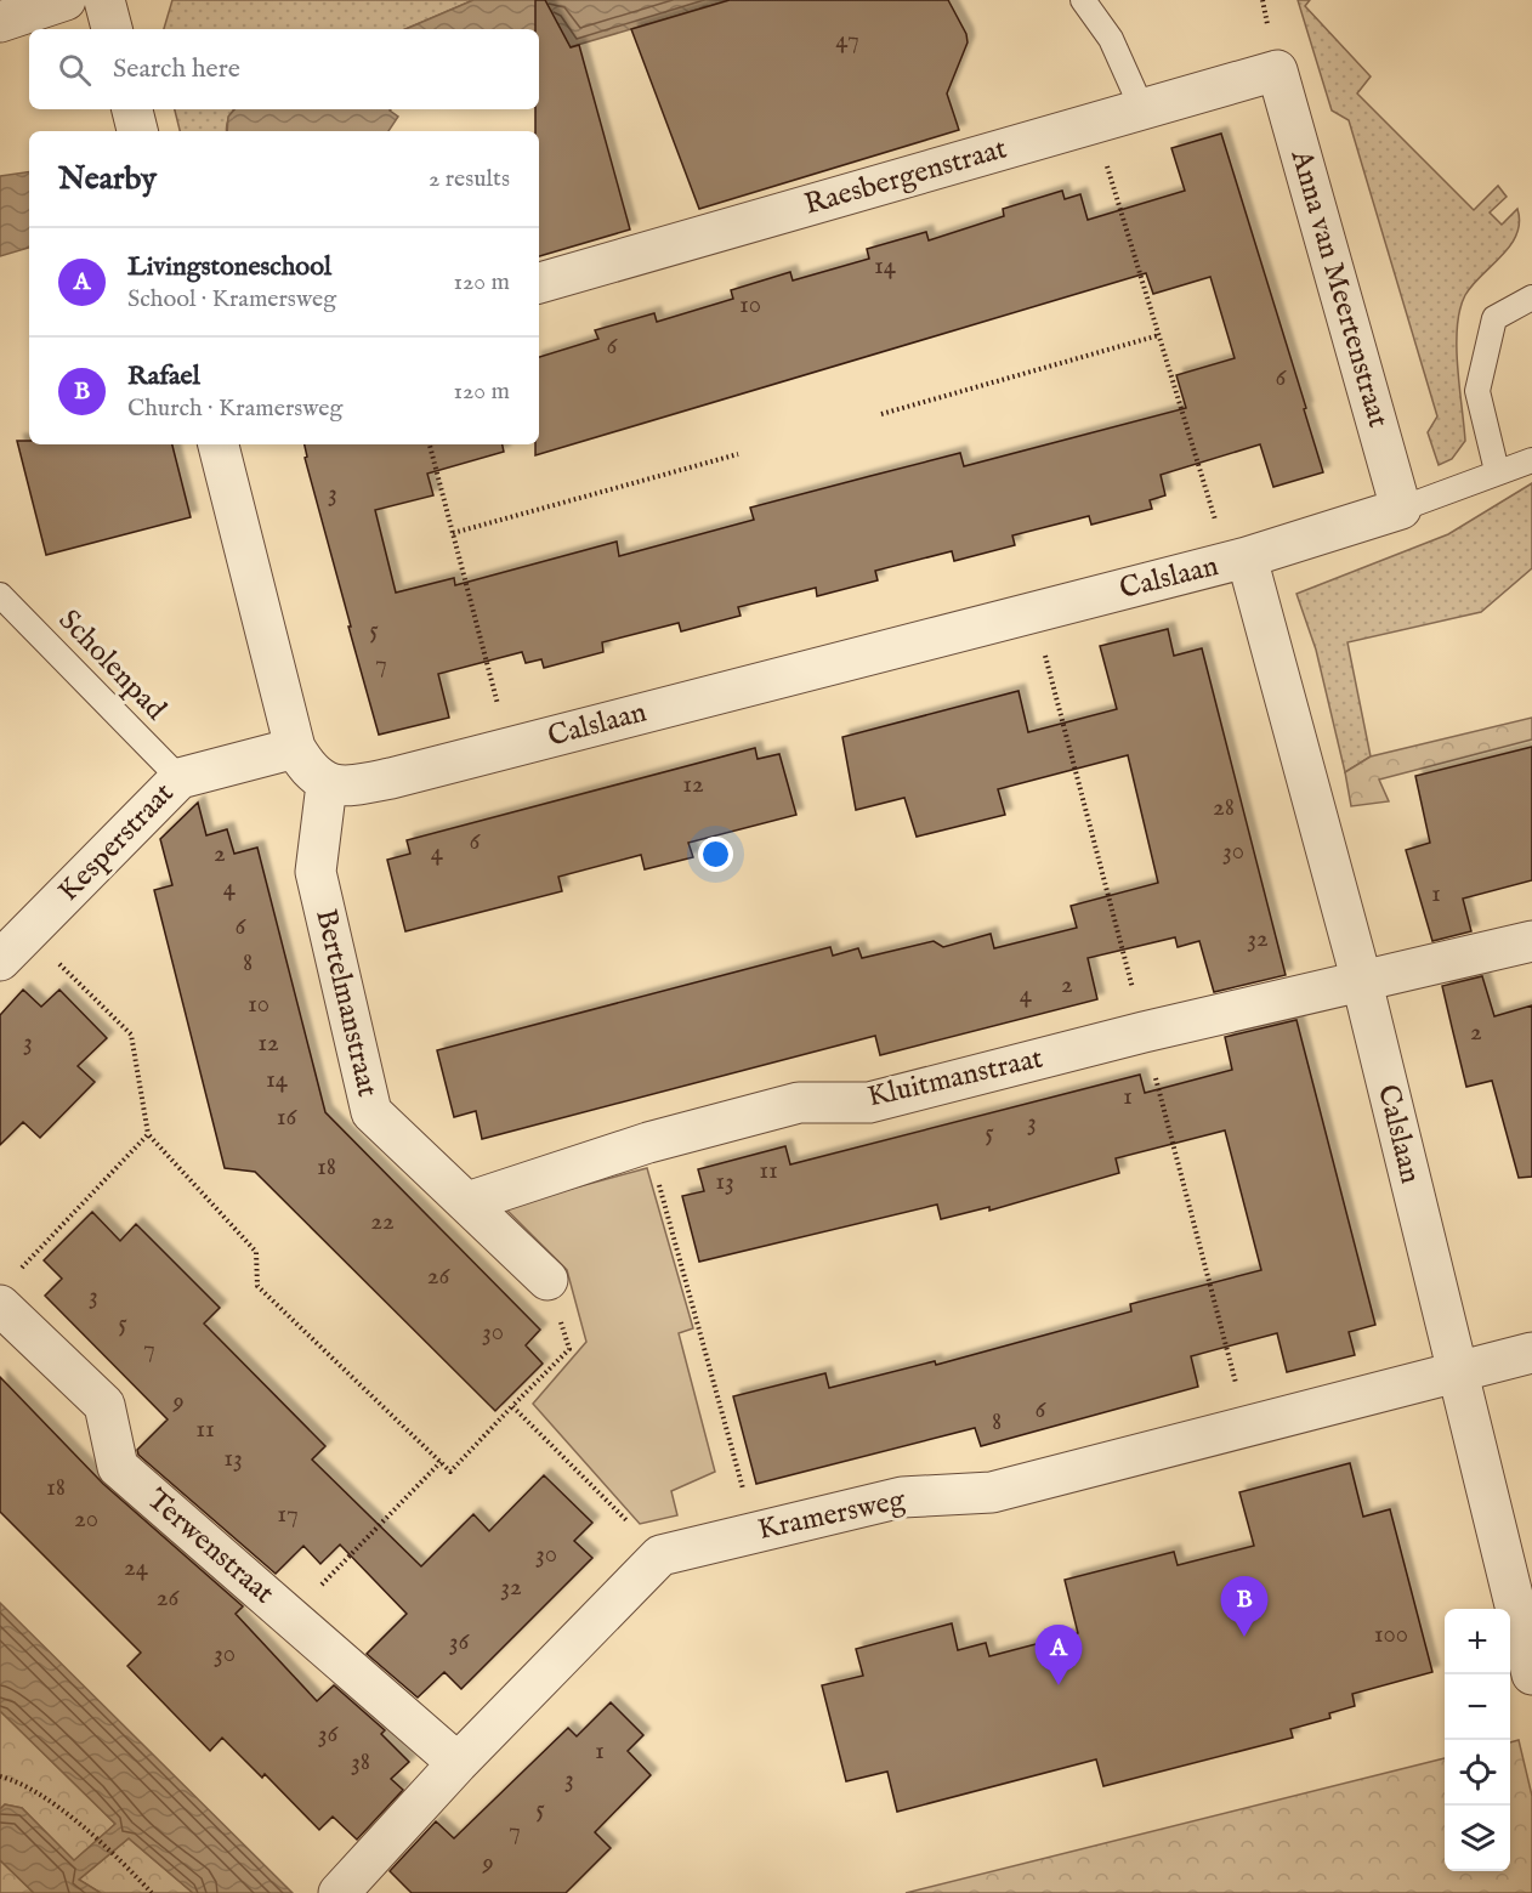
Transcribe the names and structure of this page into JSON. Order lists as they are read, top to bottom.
{
  "streets": {
    "street": [
      "Raesbergenstraat",
      "Anna van Meertenstraat",
      "Calslaan",
      "Kesperstraat",
      "Bertelmanstraat",
      "Kluitmanstraat",
      "Kramersweg",
      "Terwenstraat"
    ],
    "lane": ["Scholenpad"]
  },
  "crossings": [
    ["Raesbergenstraat", "Anna van Meertenstraat"],
    ["Calslaan", "Bertelmanstraat"],
    ["Calslaan", "Kluitmanstraat"],
    ["Calslaan", "Kramersweg"],
    ["Scholenpad", "Kesperstraat"],
    ["Bertelmanstraat", "Kluitmanstraat"]
  ],
  "house_numbers": [
    "47",
    "14",
    "10",
    "6",
    "6",
    "3",
    "5",
    "7",
    "12",
    "28",
    "6",
    "30",
    "4",
    "2",
    "4",
    "1",
    "6",
    "32",
    "8",
    "2",
    "4",
    "10",
    "2",
    "3",
    "12",
    "14",
    "1",
    "16",
    "3",
    "5",
    "18",
    "11",
    "13",
    "22",
    "26",
    "3",
    "5",
    "30",
    "7",
    "9",
    "6",
    "8",
    "11",
    "13",
    "18",
    "17",
    "20",
    "30",
    "24",
    "32",
    "26",
    "100",
    "36",
    "30",
    "36",
    "1",
    "38",
    "3",
    "5",
    "7",
    "9"
  ],
  "page": {
    "search": "Search here",
    "heading": ["Nearby", "2 results"],
    "list": [
      {
        "mark": "A",
        "name": "Livingstoneschool",
        "note": "School · Kramersweg",
        "value": "120 m"
      },
      {
        "mark": "B",
        "name": "Rafael",
        "note": "Church · Kramersweg",
        "value": "120 m"
      }
    ],
    "pins": ["B", "A"],
    "map_buttons": ["+", "−"]
  }
}
